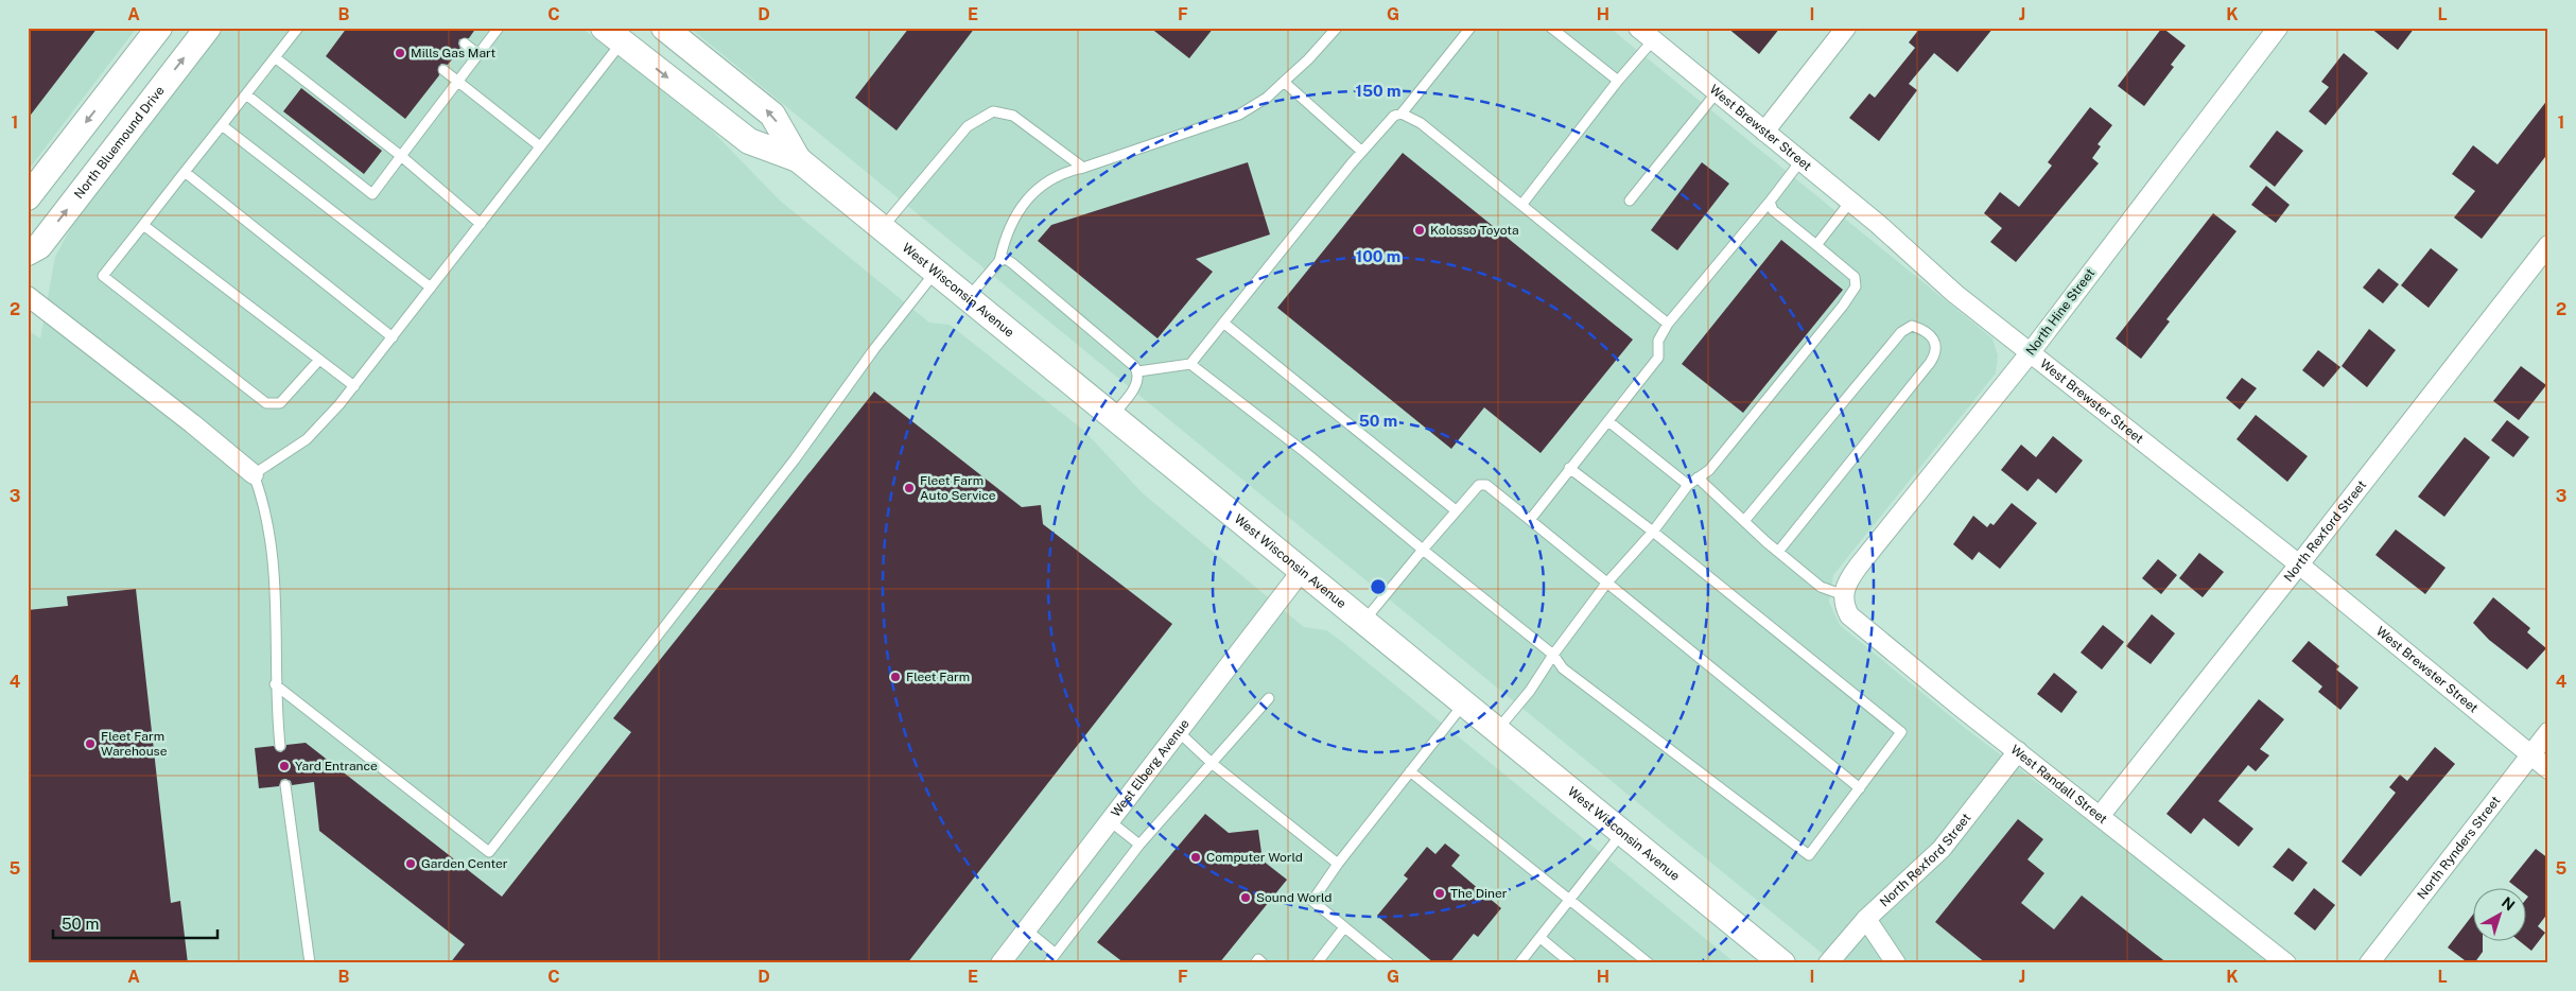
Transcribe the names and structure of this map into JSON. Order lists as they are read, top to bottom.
{
  "streets": {
    "main road": ["North Bluemound Drive", "West Wisconsin Avenue"],
    "street": [
      "West Brewster Street",
      "North Hine Street",
      "North Rexford Street",
      "West Elberg Avenue",
      "West Randall Street",
      "North Rynders Street"
    ]
  },
  "crossings": [
    ["West Brewster Street", "North Hine Street"],
    ["West Brewster Street", "North Rexford Street"],
    ["West Brewster Street", "North Rynders Street"],
    ["West Wisconsin Avenue", "West Elberg Avenue"],
    ["North Hine Street", "West Randall Street"],
    ["North Rexford Street", "West Randall Street"]
  ],
  "places": [
    "Mills Gas Mart",
    "Kolosso Toyota",
    "Fleet Farm Auto Service",
    "Fleet Farm",
    "Fleet Farm Warehouse",
    "Yard Entrance",
    "Computer World",
    "Garden Center",
    "The Diner",
    "Sound World"
  ],
  "scale_bar": "50 m",
  "north": "top right",
  "grid": {
    "columns": [
      "A",
      "B",
      "C",
      "D",
      "E",
      "F",
      "G",
      "H",
      "I",
      "J",
      "K",
      "L"
    ],
    "rows": [
      "1",
      "2",
      "3",
      "4",
      "5"
    ]
  },
  "rings": ["150 m", "100 m", "50 m"]
}
